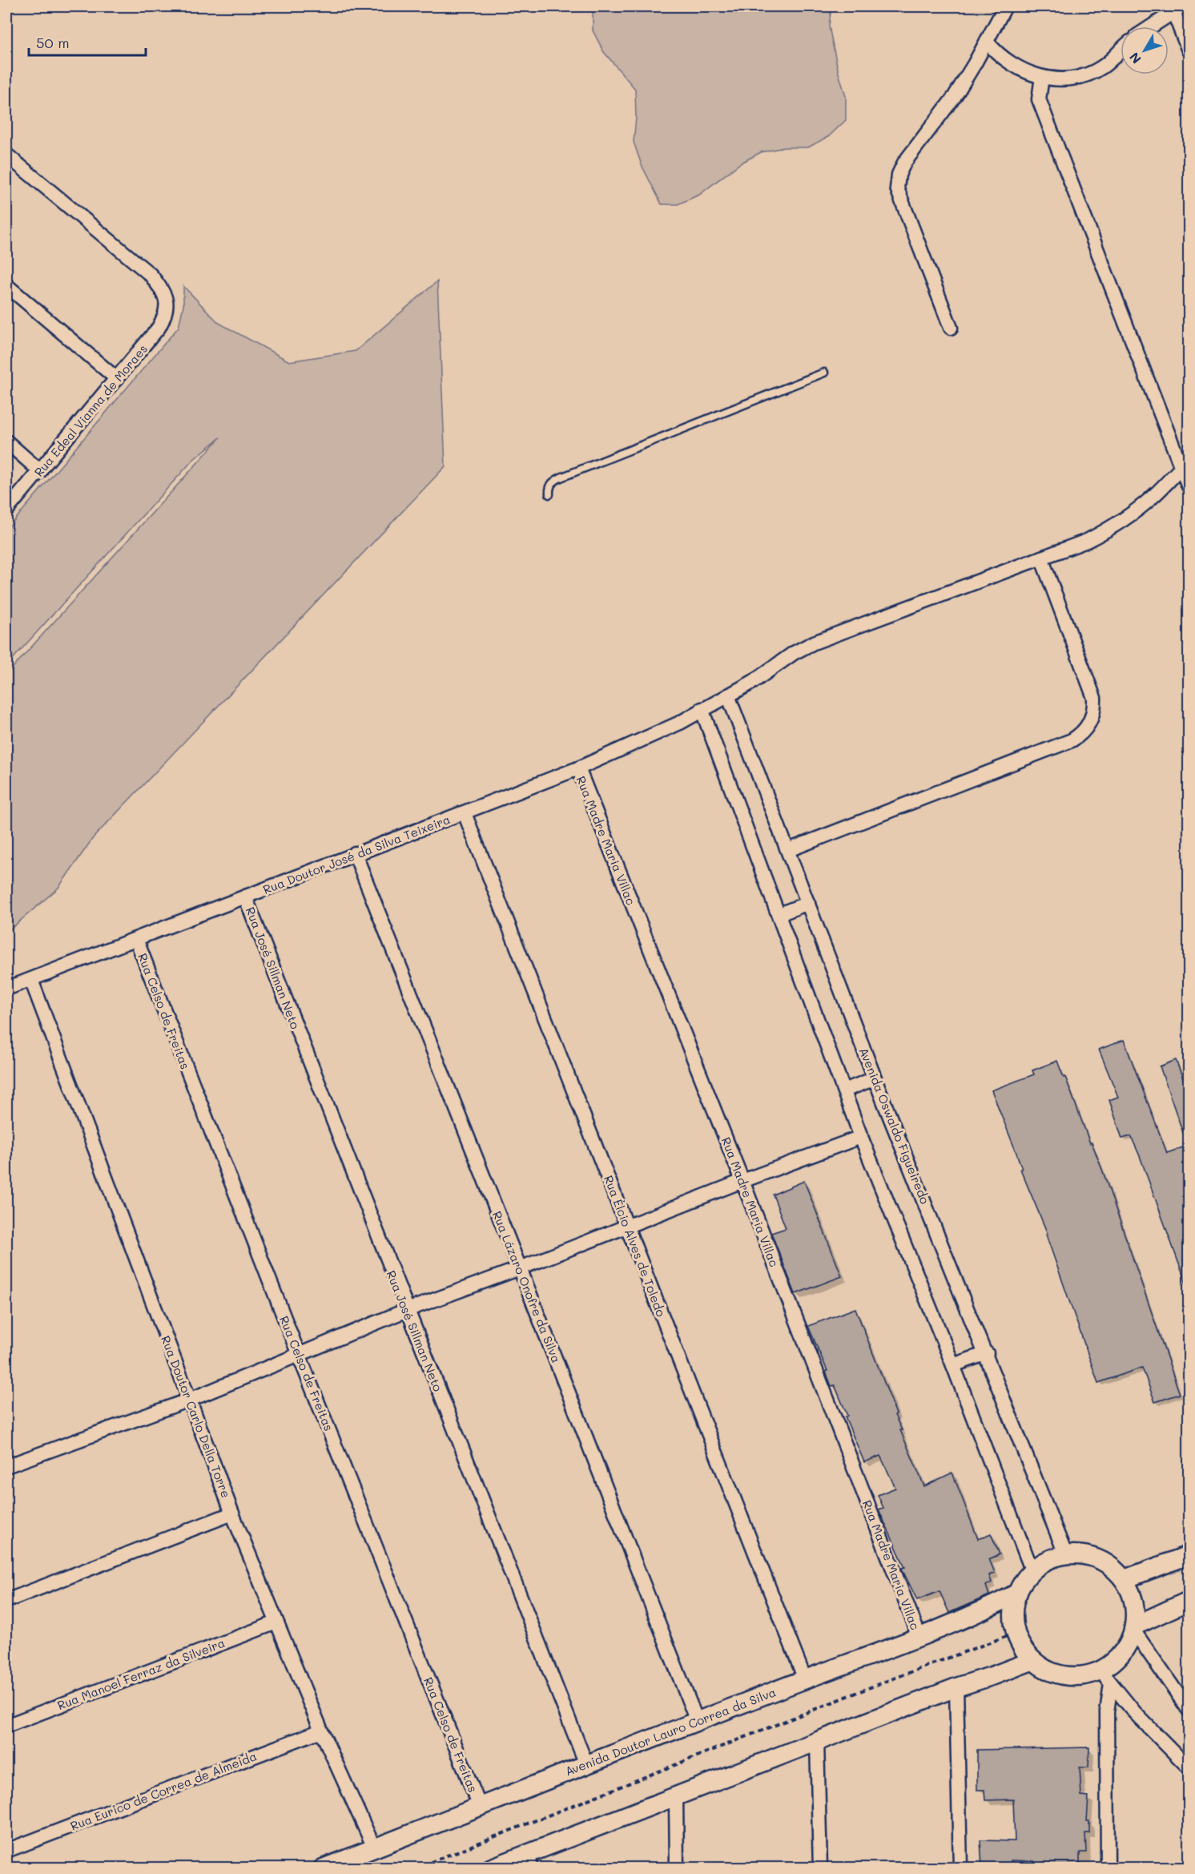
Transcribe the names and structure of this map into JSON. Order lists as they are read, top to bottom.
{
  "streets": {
    "main road": ["Avenida Doutor Lauro Correa da Silva"],
    "street": [
      "Rua Edeal Vianna de Moraes",
      "Rua Madre Maria Villac",
      "Rua Doutor José da Silva Teixeira",
      "Rua José Sillman Neto",
      "Rua Celso de Freitas",
      "Avenida Oswaldo Figueiredo",
      "Rua Élcio Alves de Toledo",
      "Rua Lázaro Onofre da Silva",
      "Rua Doutor Carlo Della Torre",
      "Rua Manoel Ferraz da Silveira",
      "Rua Eurico de Correa de Almeida"
    ]
  },
  "crossings": [
    ["Rua Madre Maria Villac", "Rua Doutor José da Silva Teixeira"],
    ["Rua Madre Maria Villac", "Avenida Doutor Lauro Correa da Silva"],
    ["Rua Doutor José da Silva Teixeira", "Rua José Sillman Neto"],
    ["Rua Doutor José da Silva Teixeira", "Rua Celso de Freitas"],
    ["Rua Doutor José da Silva Teixeira", "Avenida Oswaldo Figueiredo"],
    ["Rua Doutor José da Silva Teixeira", "Rua Élcio Alves de Toledo"],
    ["Rua Doutor José da Silva Teixeira", "Rua Lázaro Onofre da Silva"],
    ["Rua Doutor José da Silva Teixeira", "Rua Doutor Carlo Della Torre"],
    ["Rua José Sillman Neto", "Avenida Doutor Lauro Correa da Silva"],
    ["Rua Celso de Freitas", "Avenida Doutor Lauro Correa da Silva"],
    ["Avenida Oswaldo Figueiredo", "Avenida Doutor Lauro Correa da Silva"],
    ["Rua Élcio Alves de Toledo", "Avenida Doutor Lauro Correa da Silva"],
    ["Rua Lázaro Onofre da Silva", "Avenida Doutor Lauro Correa da Silva"],
    ["Rua Doutor Carlo Della Torre", "Rua Manoel Ferraz da Silveira"],
    ["Rua Doutor Carlo Della Torre", "Avenida Doutor Lauro Correa da Silva"],
    ["Rua Doutor Carlo Della Torre", "Rua Eurico de Correa de Almeida"]
  ],
  "scale_bar": "50 m",
  "north": "bottom left"
}
